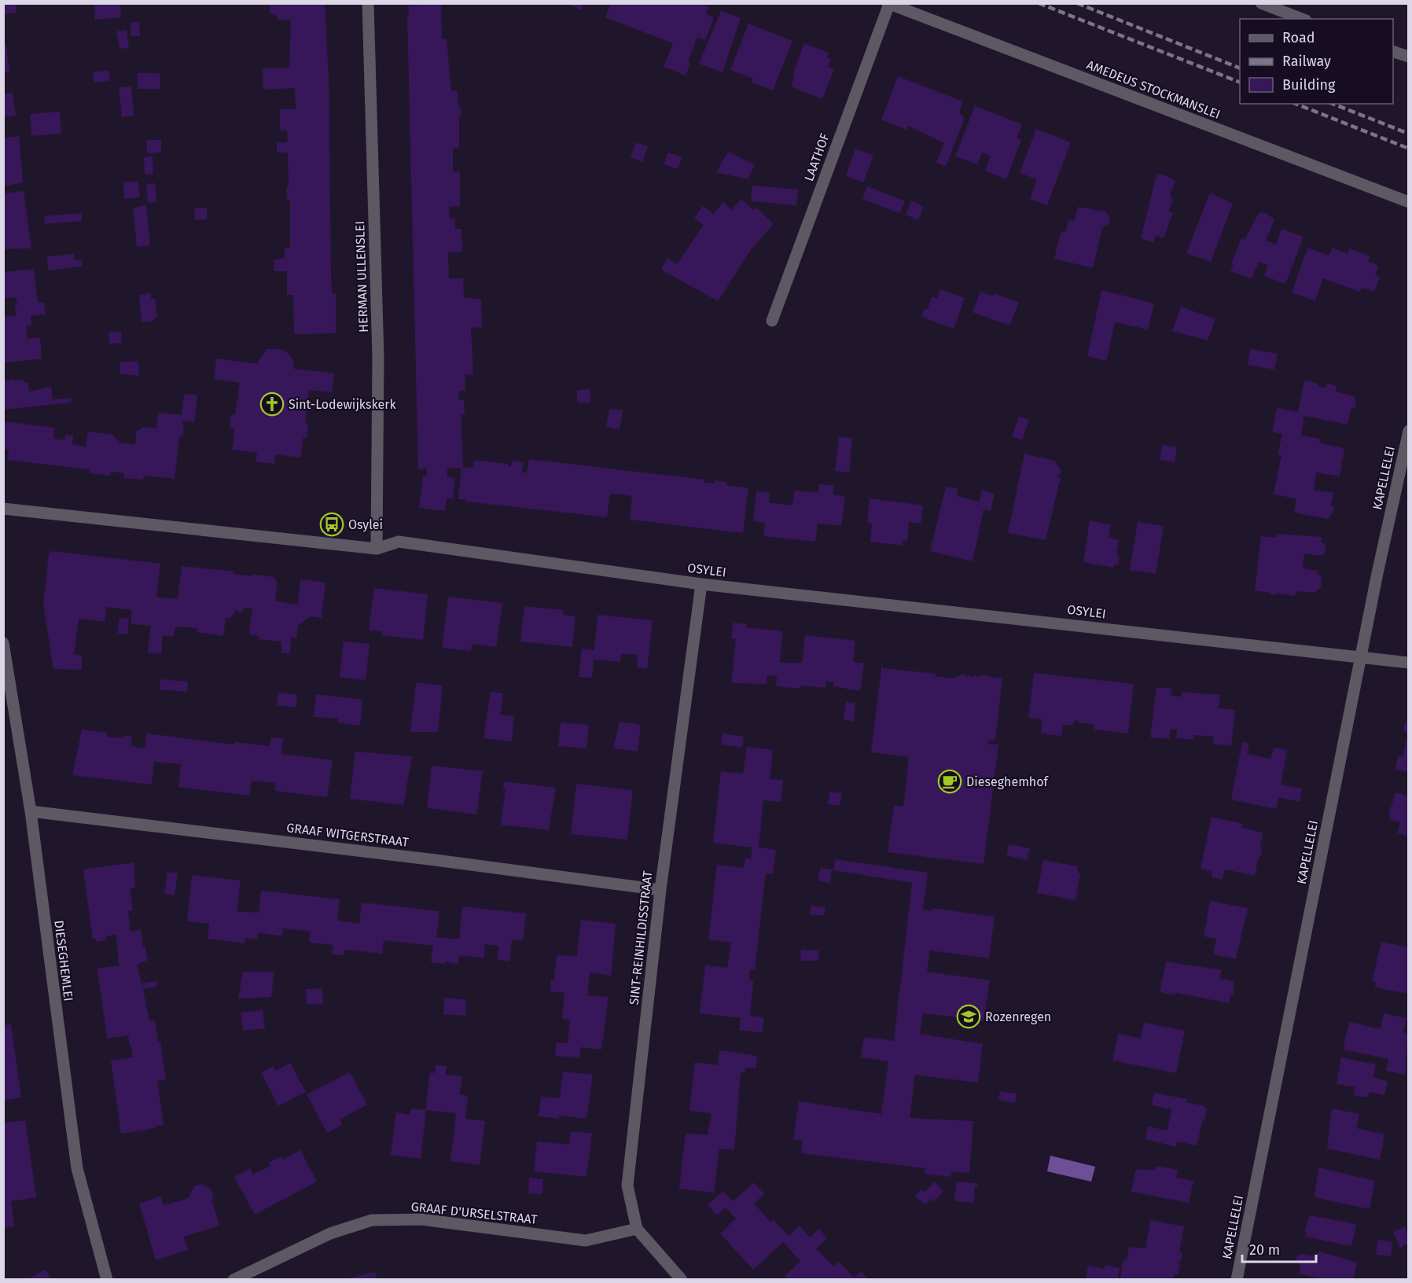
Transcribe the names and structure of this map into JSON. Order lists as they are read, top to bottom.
{
  "streets": {
    "street": [
      "AMEDEUS STOCKMANSLEI",
      "LAATHOF",
      "HERMAN ULLENSLEI",
      "KAPELLELEI",
      "OSYLEI",
      "GRAAF WITGERSTRAAT",
      "SINT-REINHILDISSTRAAT",
      "DIESEGHEMLEI",
      "GRAAF D'URSELSTRAAT"
    ]
  },
  "crossings": [
    ["AMEDEUS STOCKMANSLEI", "LAATHOF"],
    ["HERMAN ULLENSLEI", "OSYLEI"],
    ["KAPELLELEI", "OSYLEI"],
    ["OSYLEI", "SINT-REINHILDISSTRAAT"],
    ["GRAAF WITGERSTRAAT", "SINT-REINHILDISSTRAAT"],
    ["GRAAF WITGERSTRAAT", "DIESEGHEMLEI"],
    ["SINT-REINHILDISSTRAAT", "GRAAF D'URSELSTRAAT"]
  ],
  "places": {
    "church": ["Sint-Lodewijkskerk"],
    "bus stop": ["Osylei"],
    "cafe": ["Dieseghemhof"],
    "school or university": ["Rozenregen"]
  },
  "legend": ["Road", "Railway", "Building"],
  "scale_bar": "20 m"
}
